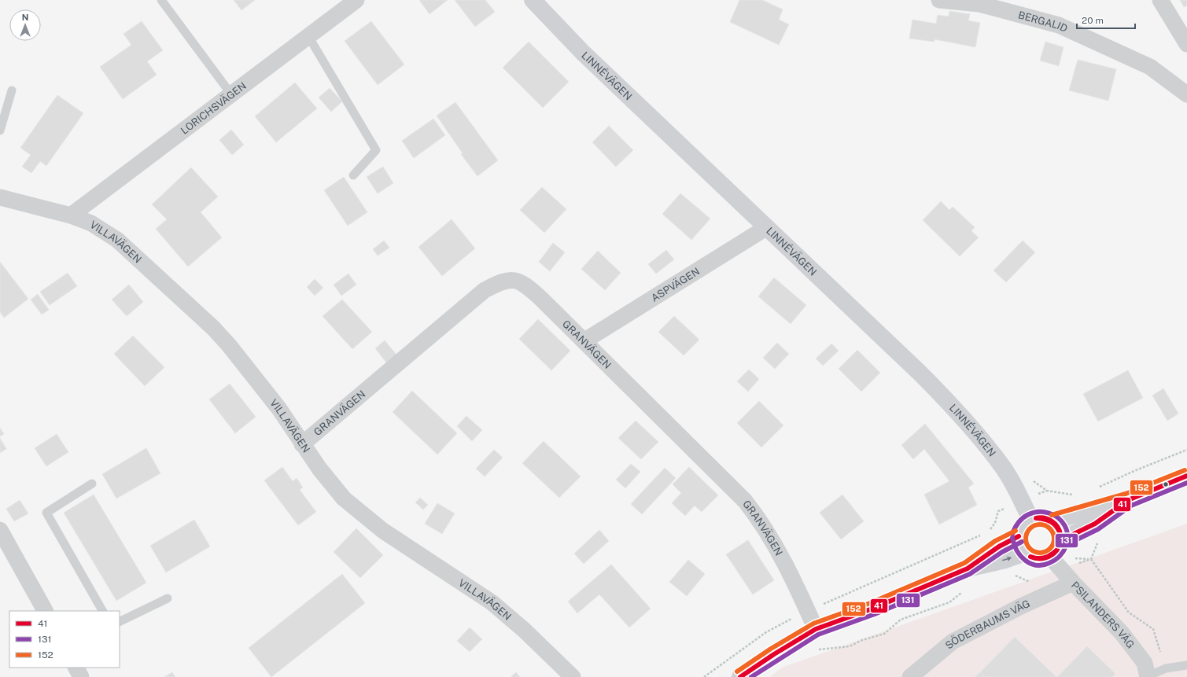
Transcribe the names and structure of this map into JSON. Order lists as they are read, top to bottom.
{
  "streets": {
    "street": [
      "BERGALID",
      "LINNÉVÄGEN",
      "LORICHSVÄGEN",
      "VILLAVÄGEN",
      "ASPVÄGEN",
      "GRANVÄGEN",
      "PSILANDERS VÄG",
      "SÖDERBAUMS VÄG"
    ]
  },
  "crossings": [
    ["LINNÉVÄGEN", "ASPVÄGEN"],
    ["LINNÉVÄGEN", "PSILANDERS VÄG"],
    ["LORICHSVÄGEN", "VILLAVÄGEN"],
    ["VILLAVÄGEN", "GRANVÄGEN"],
    ["ASPVÄGEN", "GRANVÄGEN"],
    ["PSILANDERS VÄG", "SÖDERBAUMS VÄG"]
  ],
  "lines": ["transit line 152", "transit line 41", "transit line 131"],
  "legend": ["41", "131", "152"],
  "scale_bar": "20 m",
  "north": "top"
}
